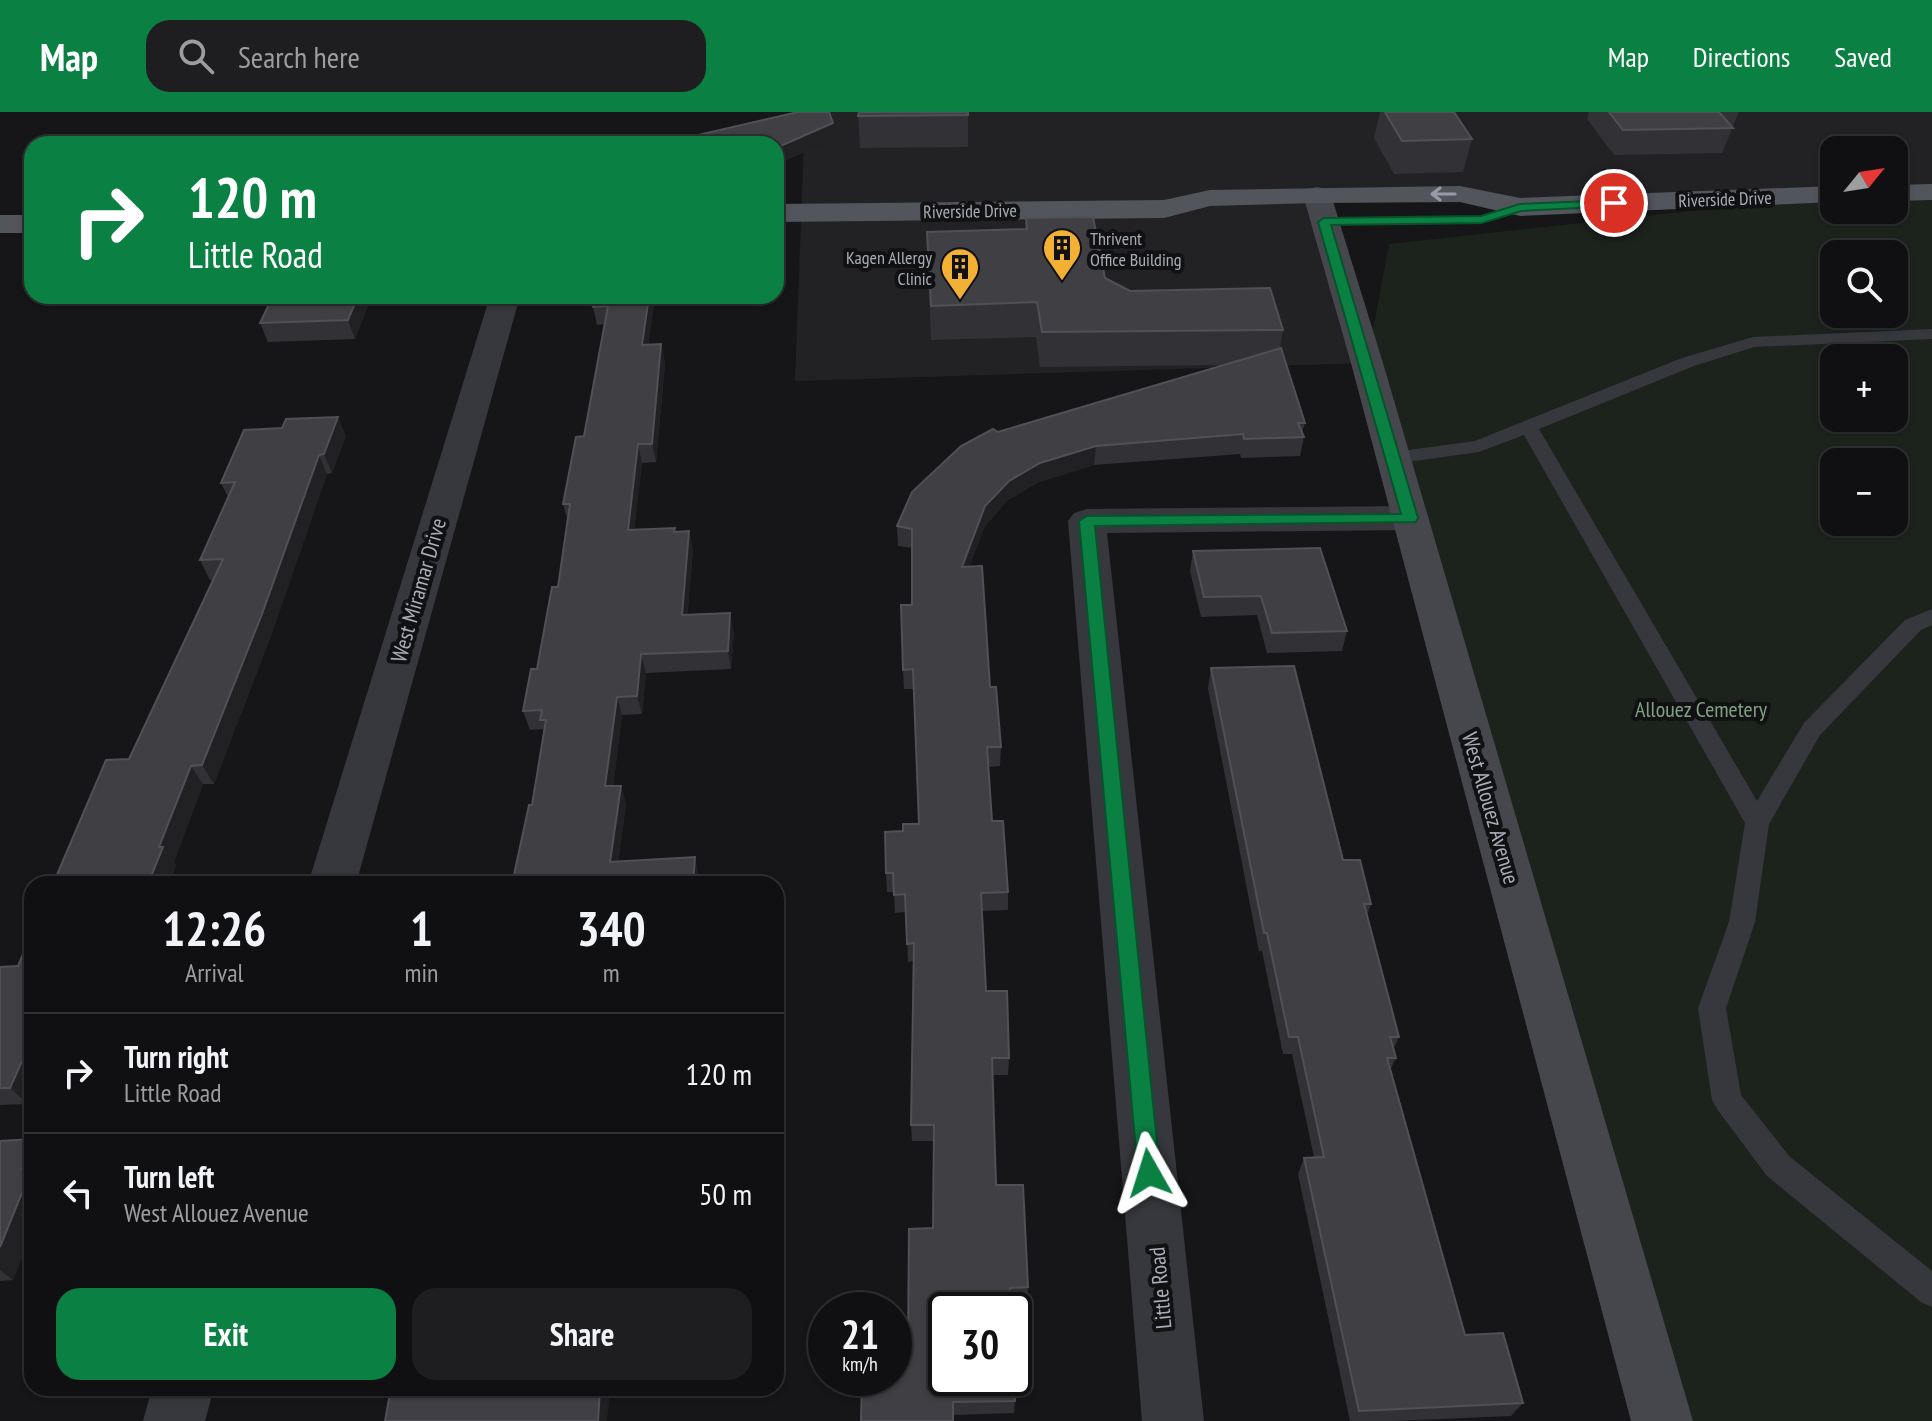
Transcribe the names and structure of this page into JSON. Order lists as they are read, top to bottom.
{
  "streets": {
    "main road": ["Riverside Drive"],
    "street": ["West Miramar Drive", "West Allouez Avenue", "Little Road"]
  },
  "crossings": [
    ["Riverside Drive", "West Allouez Avenue"],
    ["West Allouez Avenue", "Little Road"]
  ],
  "parks": ["Allouez Cemetery"],
  "places": {
    "building": ["Thrivent Office Building", "Kagen Allergy Clinic"]
  },
  "north": "top right",
  "page": {
    "header": "Map",
    "search": "Search here",
    "nav": ["Map", "Directions", "Saved"],
    "map_buttons": ["+", "−"],
    "turn": ["120 m", "Little Road"],
    "eta": [
      "12:26",
      "Arrival",
      "1",
      "min",
      "340",
      "m"
    ],
    "list": [
      {
        "name": "Turn right",
        "note": "Little Road",
        "value": "120 m"
      },
      {
        "name": "Turn left",
        "note": "West Allouez Avenue",
        "value": "50 m"
      }
    ],
    "buttons": ["Exit", "Share"],
    "speed": "21 km/h",
    "limit": "30"
  }
}
